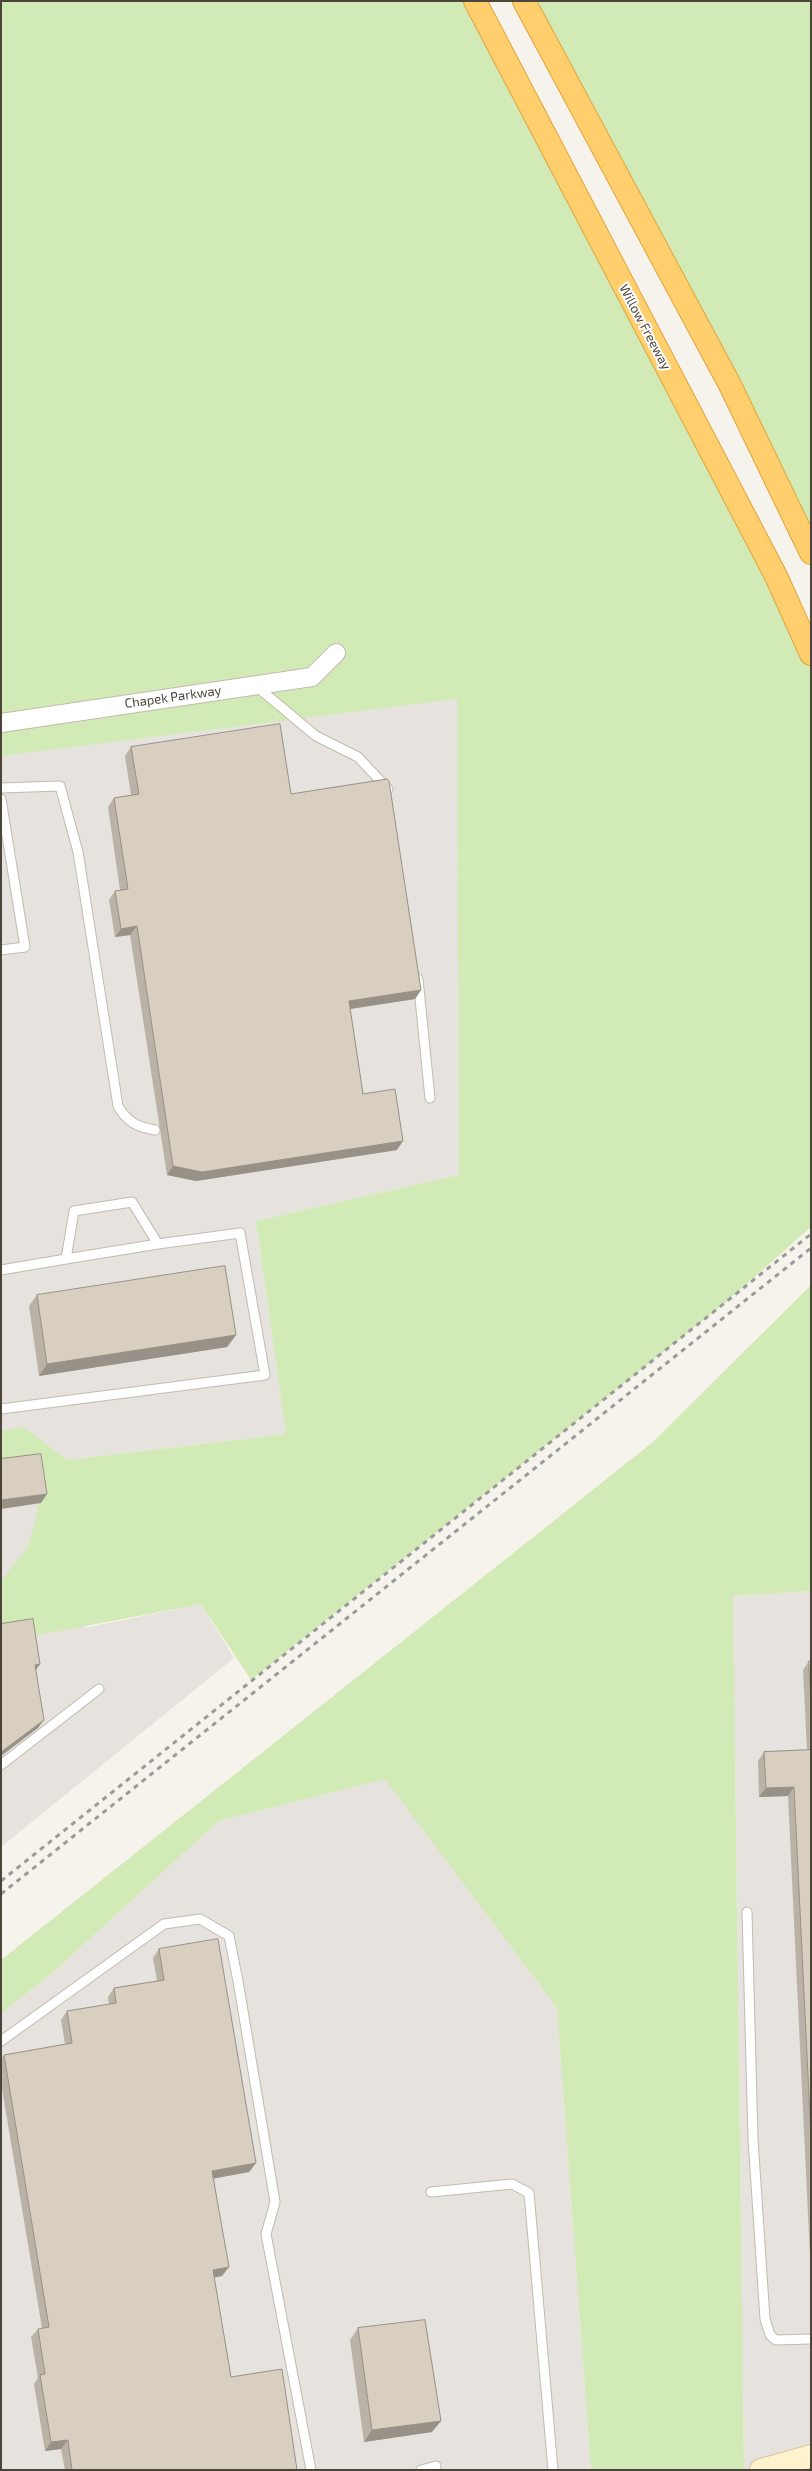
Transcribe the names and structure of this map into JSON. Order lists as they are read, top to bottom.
{
  "streets": {
    "highway": ["Willow Freeway"],
    "street": ["Chapek Parkway"]
  }
}
